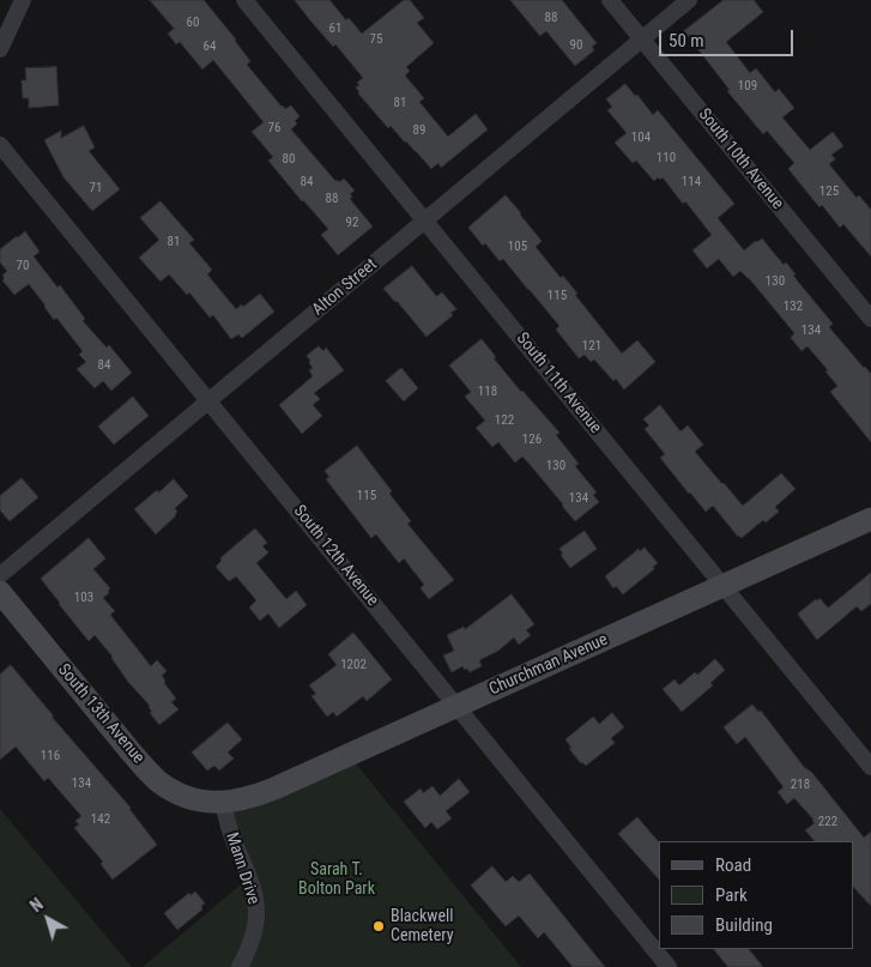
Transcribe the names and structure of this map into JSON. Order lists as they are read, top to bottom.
{
  "streets": {
    "street": [
      "South 10th Avenue",
      "Alton Street",
      "South 11th Avenue",
      "South 12th Avenue",
      "Churchman Avenue",
      "South 13th Avenue",
      "Mann Drive"
    ]
  },
  "crossings": [
    ["South 10th Avenue", "Alton Street"],
    ["Alton Street", "South 11th Avenue"],
    ["Alton Street", "South 12th Avenue"],
    ["South 11th Avenue", "Churchman Avenue"],
    ["South 12th Avenue", "Churchman Avenue"],
    ["Churchman Avenue", "South 13th Avenue"],
    ["Churchman Avenue", "Mann Drive"],
    ["South 13th Avenue", "Mann Drive"]
  ],
  "parks": ["Sarah T. Bolton Park"],
  "places": ["Blackwell Cemetery"],
  "house_numbers": [
    "88",
    "60",
    "61",
    "75",
    "90",
    "64",
    "109",
    "81",
    "76",
    "89",
    "104",
    "110",
    "80",
    "84",
    "114",
    "71",
    "125",
    "88",
    "92",
    "81",
    "105",
    "70",
    "130",
    "115",
    "132",
    "134",
    "121",
    "84",
    "118",
    "122",
    "126",
    "130",
    "115",
    "134",
    "103",
    "1202",
    "116",
    "134",
    "218",
    "142",
    "222"
  ],
  "legend": ["Road", "Park", "Building"],
  "scale_bar": "50 m",
  "north": "top left"
}
